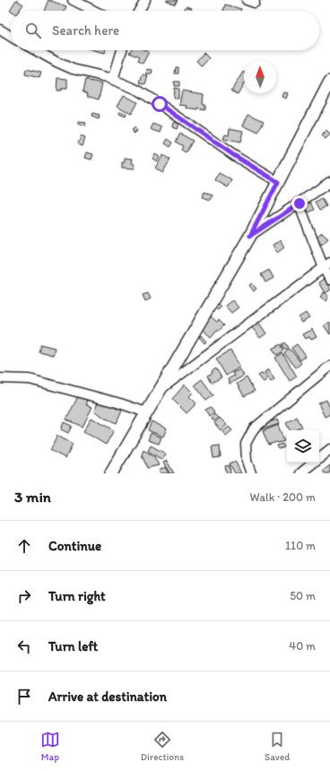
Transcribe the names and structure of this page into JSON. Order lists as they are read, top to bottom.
{
  "north": "top",
  "page": {
    "search": "Search here",
    "heading": ["3 min", "Walk · 200 m"],
    "list": [
      ["Continue", "110 m"],
      ["Turn right", "50 m"],
      ["Turn left", "40 m"],
      "Arrive at destination"
    ],
    "nav": ["Map", "Directions", "Saved"]
  }
}
